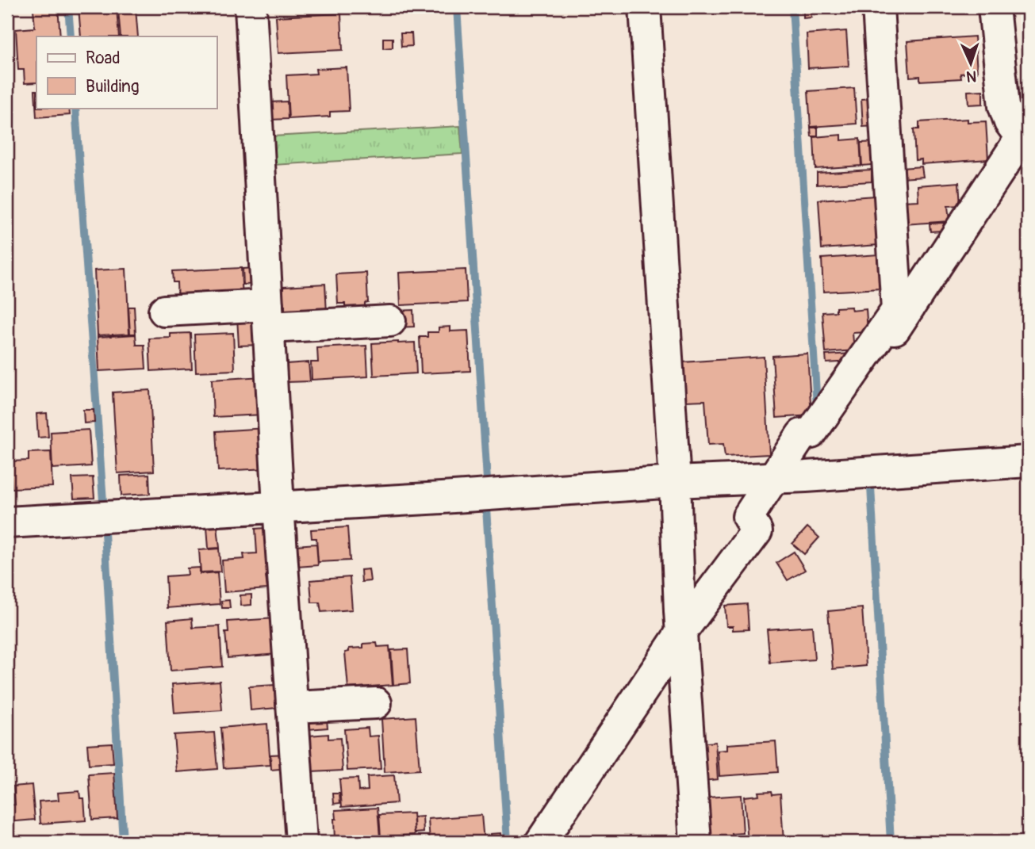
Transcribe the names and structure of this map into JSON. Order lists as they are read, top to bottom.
{
  "legend": ["Road", "Building"],
  "north": "bottom"
}
